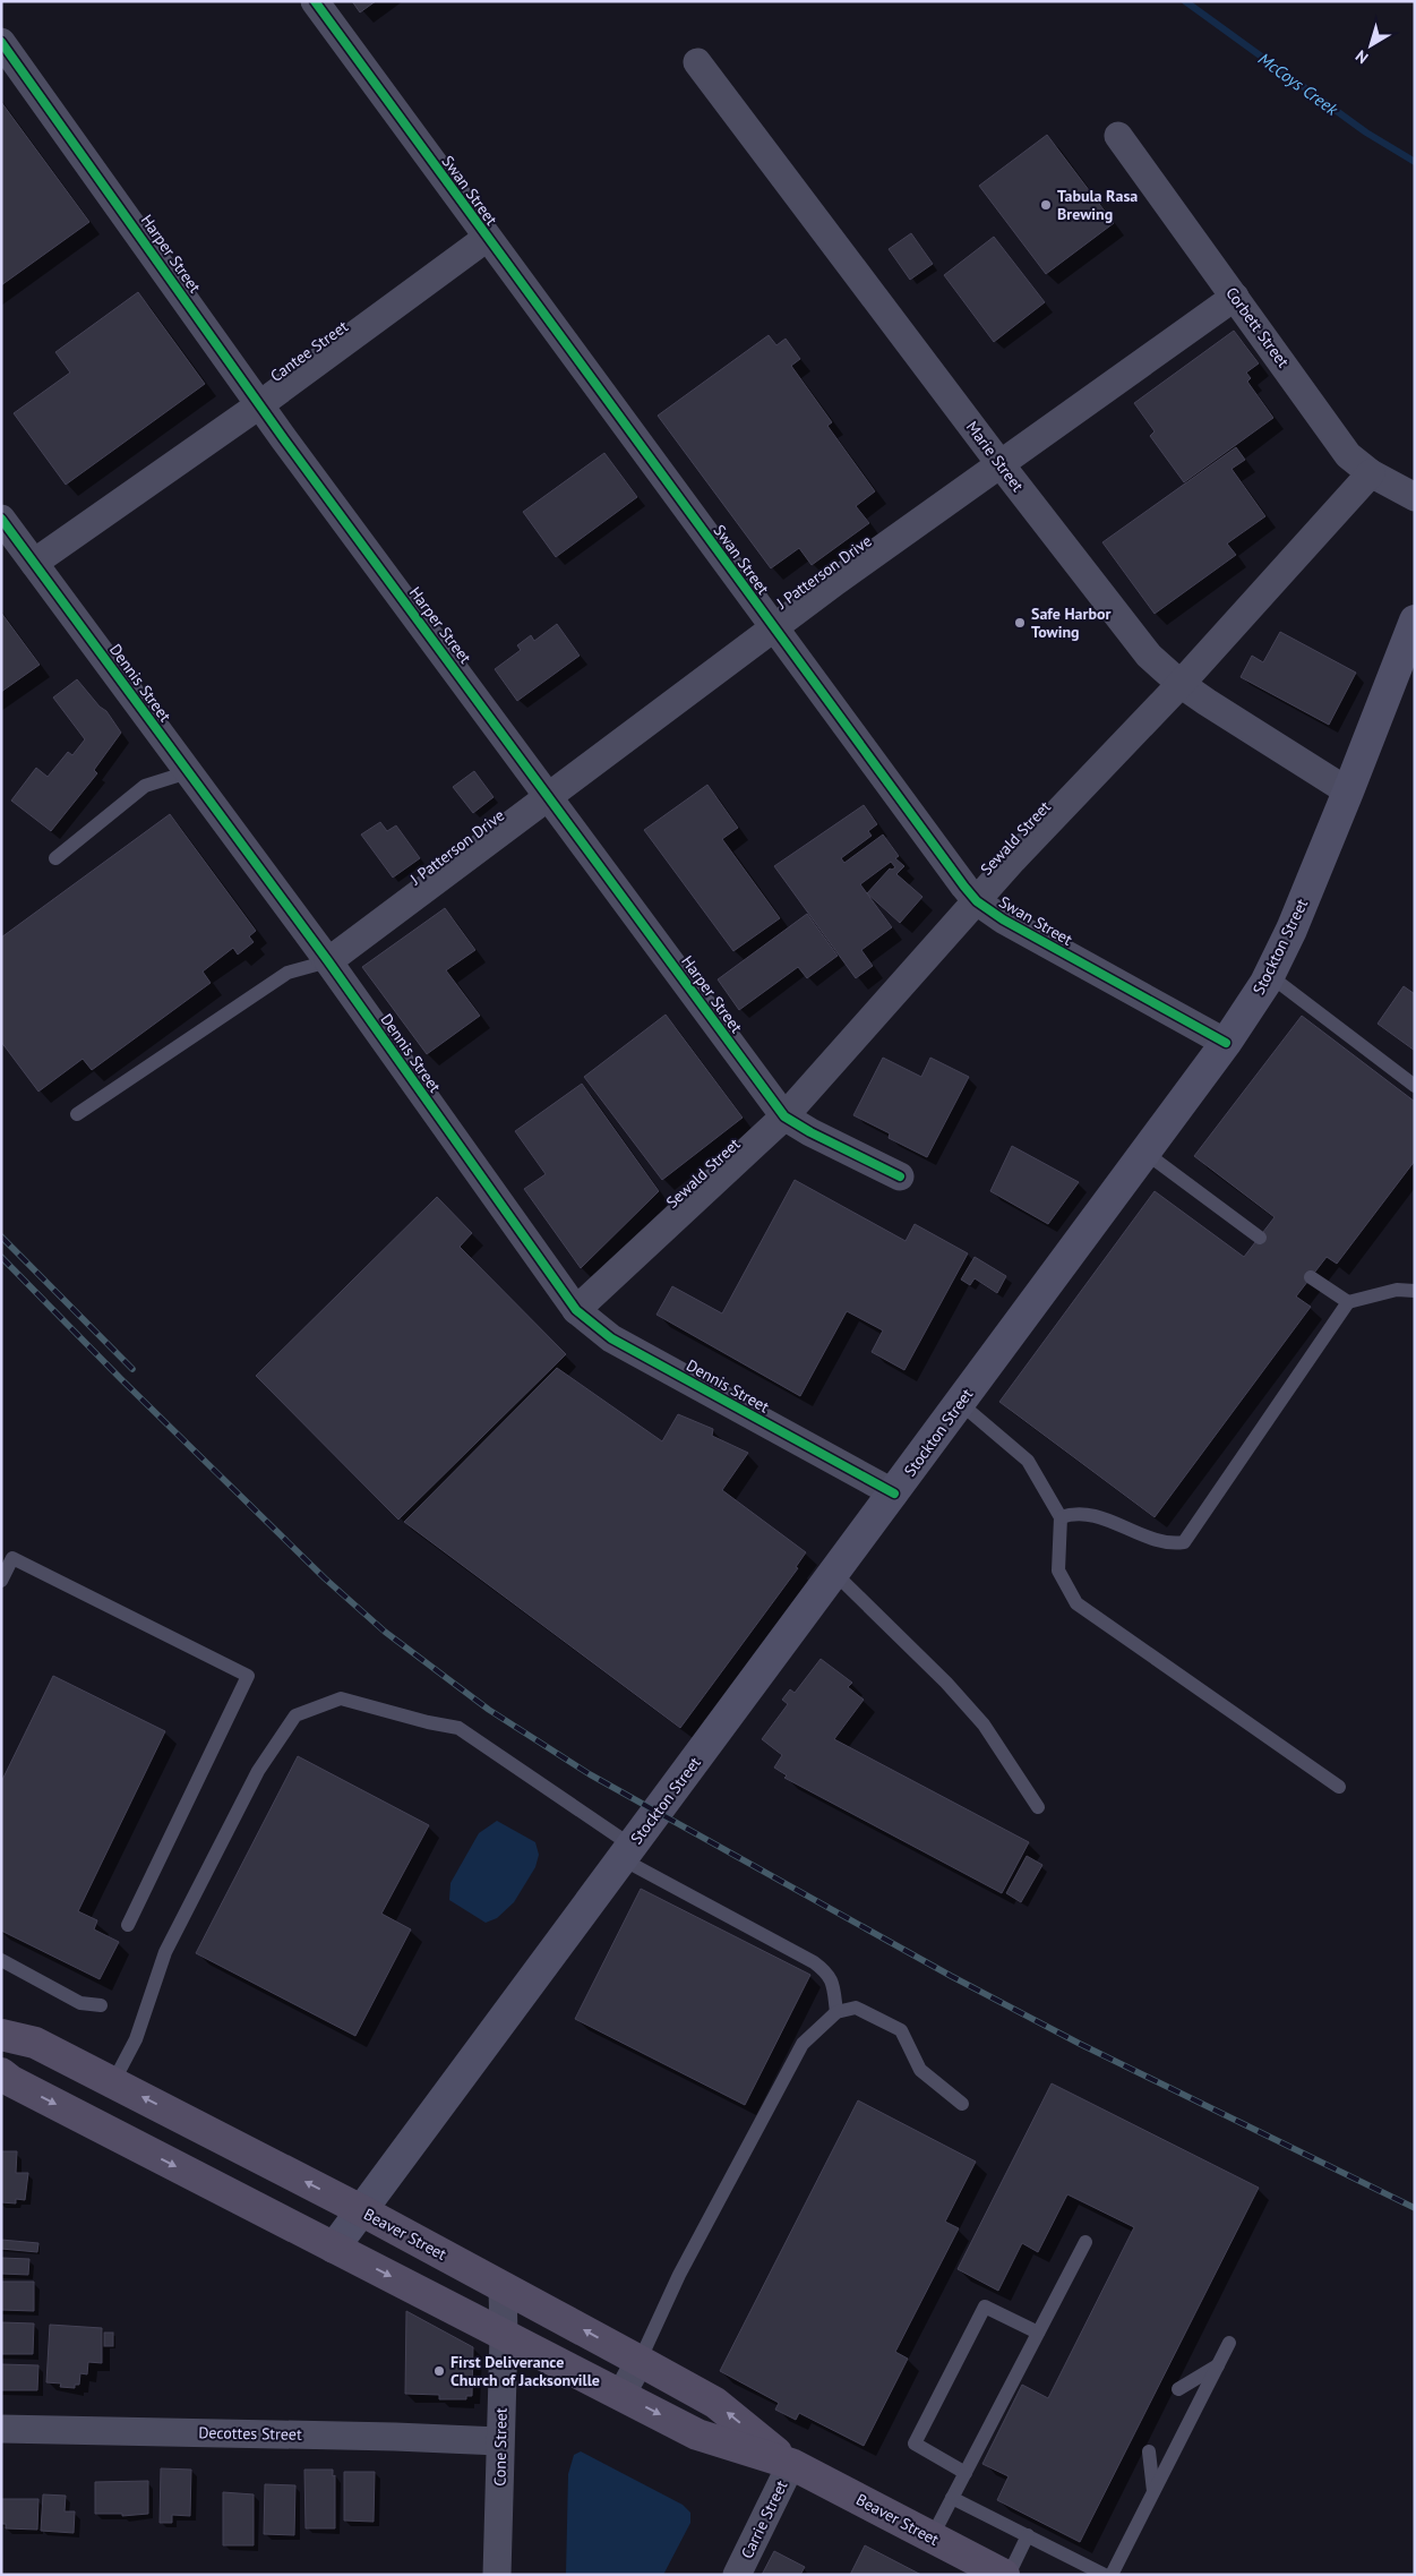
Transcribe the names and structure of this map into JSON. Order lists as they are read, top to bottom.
{
  "streets": {
    "main road": ["Stockton Street", "Beaver Street"],
    "street": [
      "Swan Street",
      "Harper Street",
      "Corbett Street",
      "Cantee Street",
      "Marie Street",
      "J Patterson Drive",
      "Dennis Street",
      "Sewald Street",
      "Decottes Street",
      "Cone Street",
      "Carrie Street"
    ]
  },
  "crossings": [
    ["Swan Street", "Cantee Street"],
    ["Swan Street", "J Patterson Drive"],
    ["Swan Street", "Sewald Street"],
    ["Swan Street", "Stockton Street"],
    ["Harper Street", "Cantee Street"],
    ["Harper Street", "J Patterson Drive"],
    ["Harper Street", "Sewald Street"],
    ["Corbett Street", "J Patterson Drive"],
    ["Corbett Street", "Sewald Street"],
    ["Cantee Street", "Dennis Street"],
    ["Marie Street", "J Patterson Drive"],
    ["Marie Street", "Sewald Street"],
    ["Marie Street", "Stockton Street"],
    ["J Patterson Drive", "Dennis Street"],
    ["Dennis Street", "Sewald Street"],
    ["Dennis Street", "Stockton Street"],
    ["Stockton Street", "Beaver Street"],
    ["Beaver Street", "Cone Street"],
    ["Beaver Street", "Carrie Street"],
    ["Decottes Street", "Cone Street"]
  ],
  "water": ["McCoys Creek"],
  "places": ["Tabula Rasa Brewing", "Safe Harbor Towing", "First Deliverance Church of Jacksonville"],
  "north": "bottom left"
}
